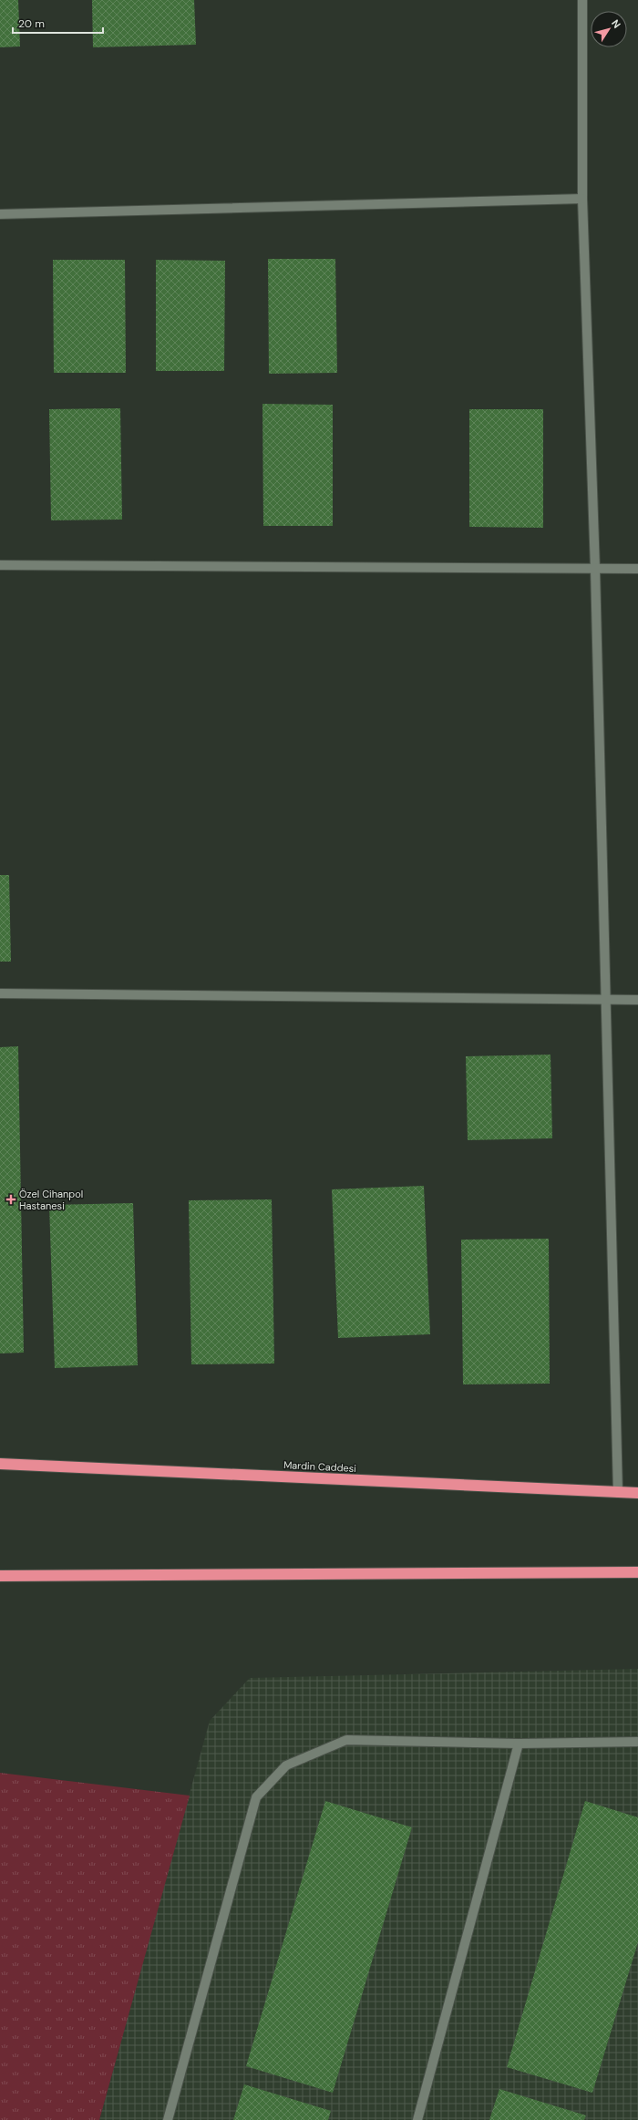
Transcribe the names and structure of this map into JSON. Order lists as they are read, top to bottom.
{
  "streets": {
    "highway": ["Mardin Caddesi"]
  },
  "places": {
    "health": ["Özel Cihanpol Hastanesi"]
  },
  "scale_bar": "20 m",
  "north": "top right"
}
